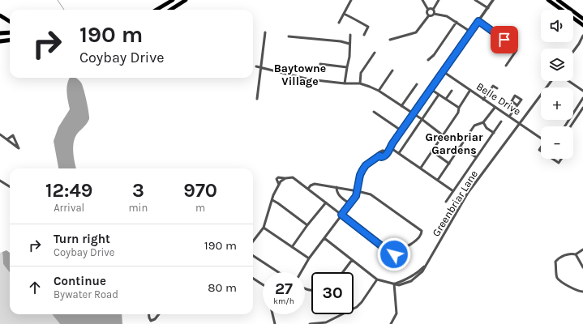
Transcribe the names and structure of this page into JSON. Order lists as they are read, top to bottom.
{
  "streets": {
    "street": ["Belle Drive", "Greenbriar Lane"]
  },
  "crossings": [
    ["Belle Drive", "Greenbriar Lane"]
  ],
  "districts": ["Baytowne Village", "Greenbriar Gardens"],
  "page": {
    "map_buttons": ["+", "−"],
    "turn": ["190 m", "Coybay Drive"],
    "eta": [
      "12:49",
      "Arrival",
      "3",
      "min",
      "970",
      "m"
    ],
    "list": [
      {
        "name": "Turn right",
        "note": "Coybay Drive",
        "value": "190 m"
      },
      {
        "name": "Continue",
        "note": "Bywater Road",
        "value": "80 m"
      }
    ],
    "speed": "27 km/h",
    "limit": "30"
  }
}
